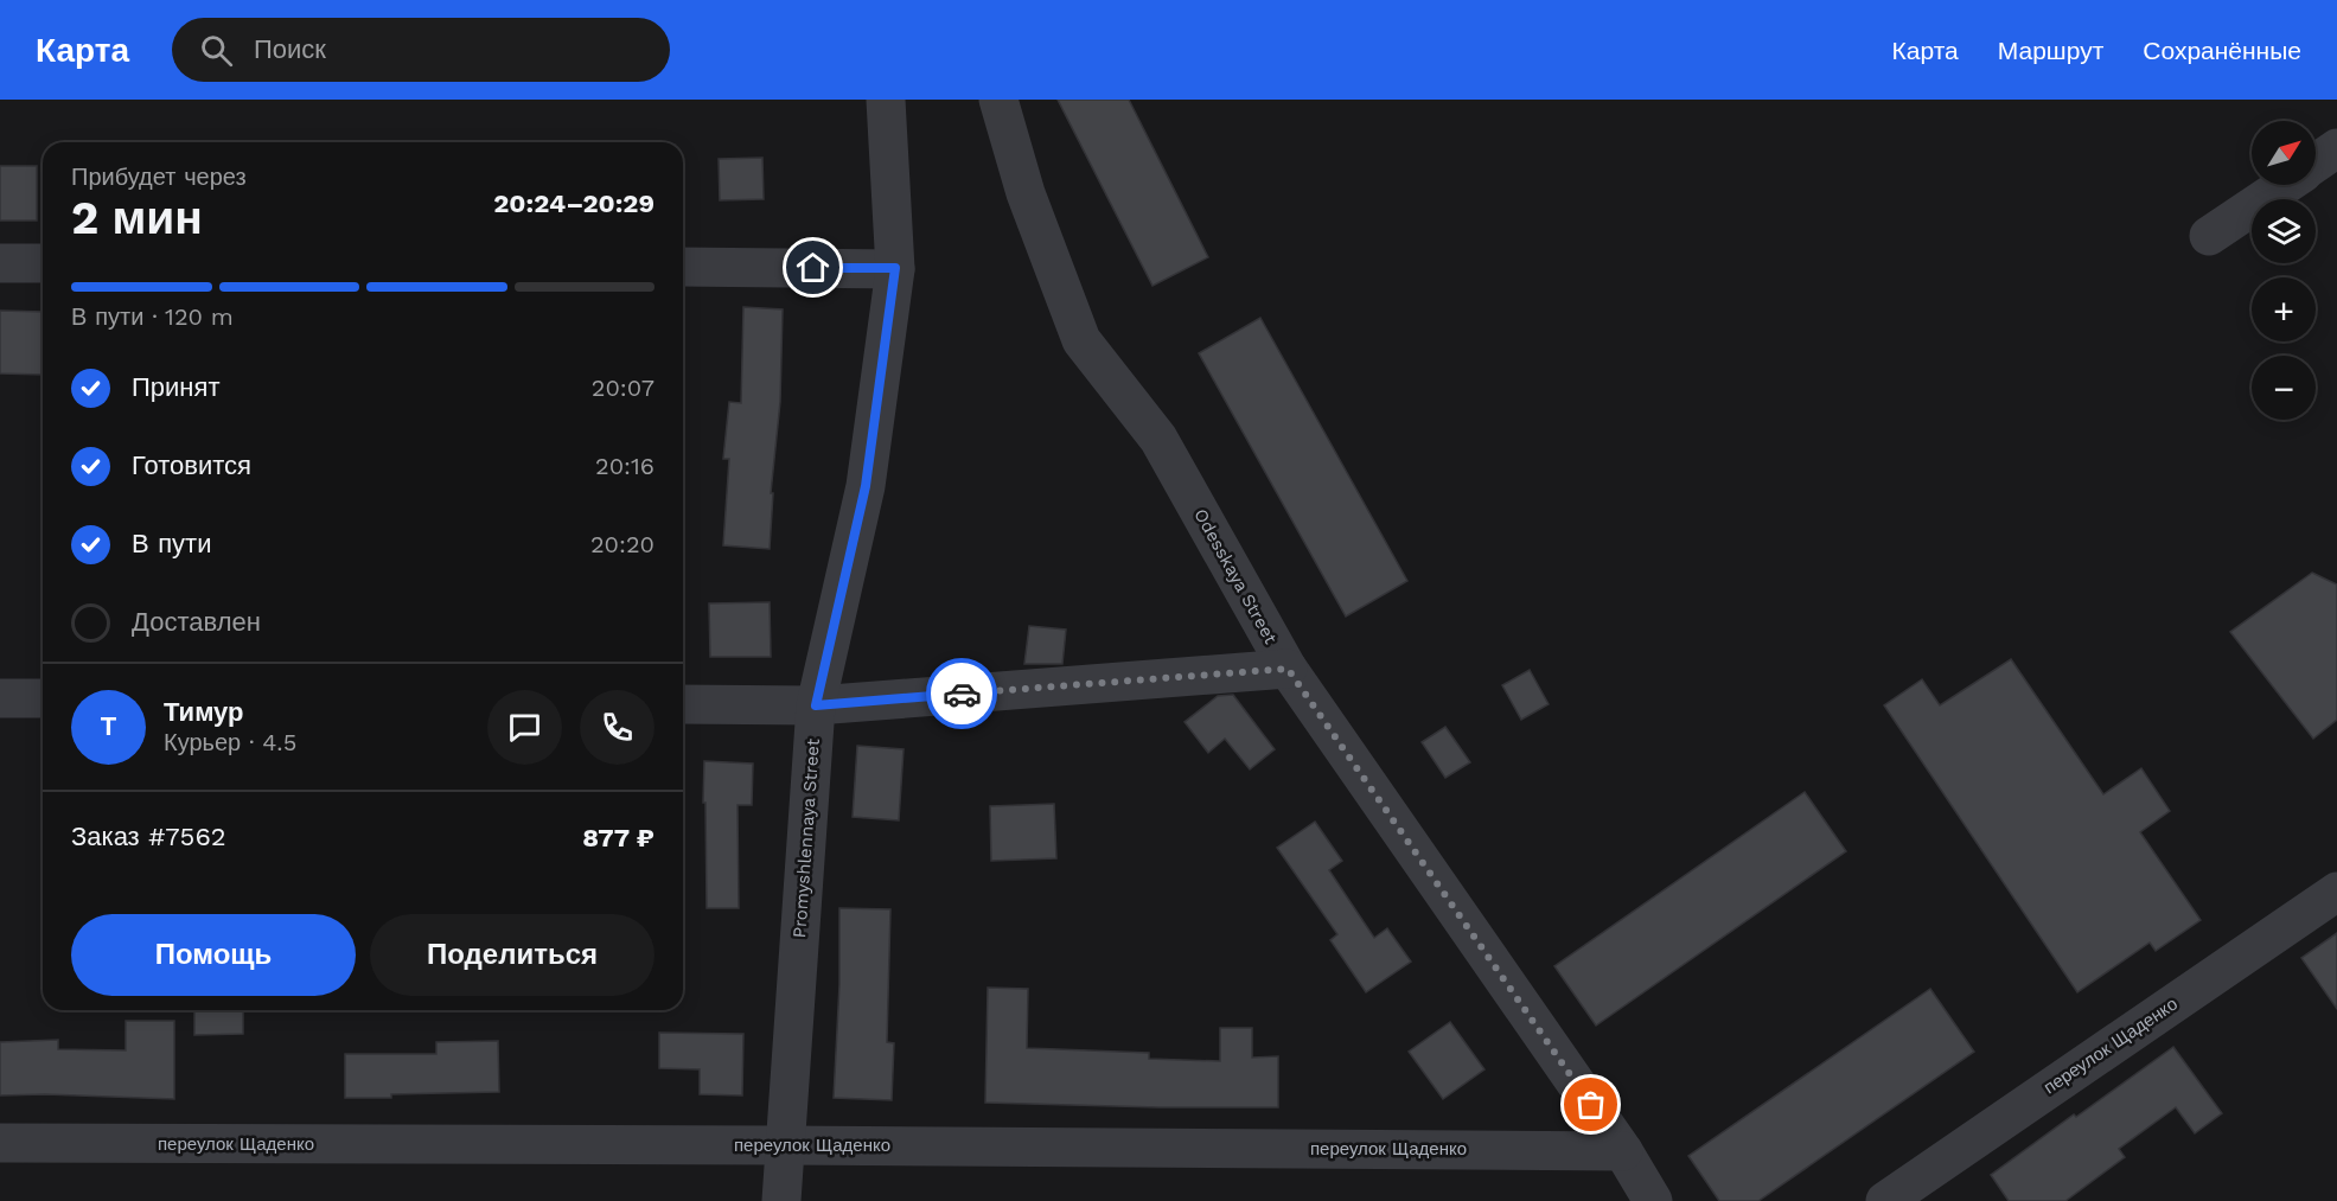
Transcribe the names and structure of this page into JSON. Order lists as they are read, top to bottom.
{
  "streets": {
    "street": ["Odesskaya Street", "Promyshlennaya Street", "переулок Щаденко"]
  },
  "crossings": [
    ["Odesskaya Street", "переулок Щаденко"],
    ["Promyshlennaya Street", "переулок Щаденко"]
  ],
  "north": "top right",
  "page": {
    "header": "Карта",
    "search": "Поиск",
    "nav": ["Карта", "Маршрут", "Сохранённые"],
    "map_buttons": ["+", "−"],
    "heading": ["2 мин", "Прибудет через", "20:24–20:29"],
    "panel": [
      "Тимур",
      "Курьер · 4.5",
      "Заказ #7562",
      "877 ₽"
    ],
    "bar": "В пути · 120 m",
    "list": [
      ["Принят", "20:07"],
      ["Готовится", "20:16"],
      ["В пути", "20:20"],
      "Доставлен"
    ],
    "round": "Т",
    "buttons": ["Помощь", "Поделиться"]
  }
}
